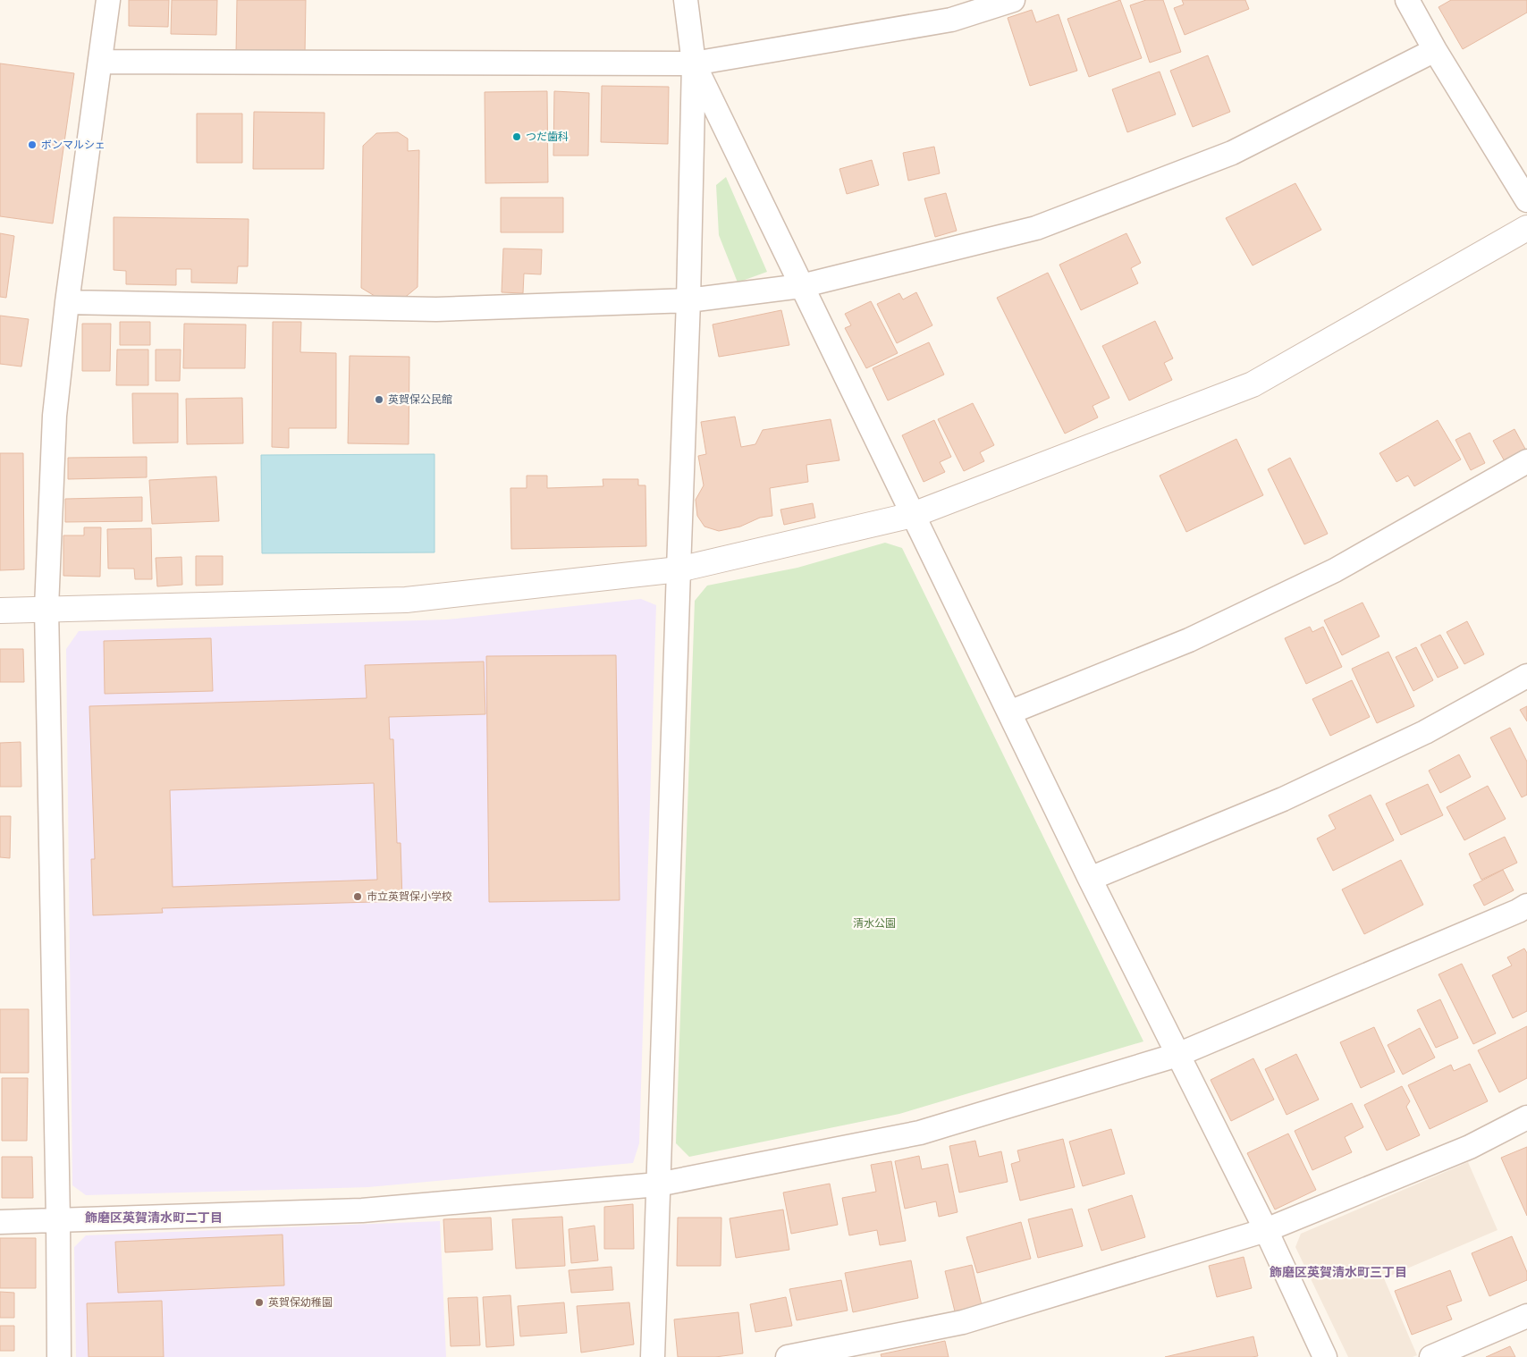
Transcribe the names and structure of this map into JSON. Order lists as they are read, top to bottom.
{
  "districts": ["飾磨区英賀清水町二丁目", "飾磨区英賀清水町三丁目"],
  "parks": ["清水公園"],
  "places": [
    "つだ歯科",
    "ボンマルシェ",
    "英賀保公民館",
    "市立英賀保小学校",
    "英賀保幼稚園"
  ]
}
